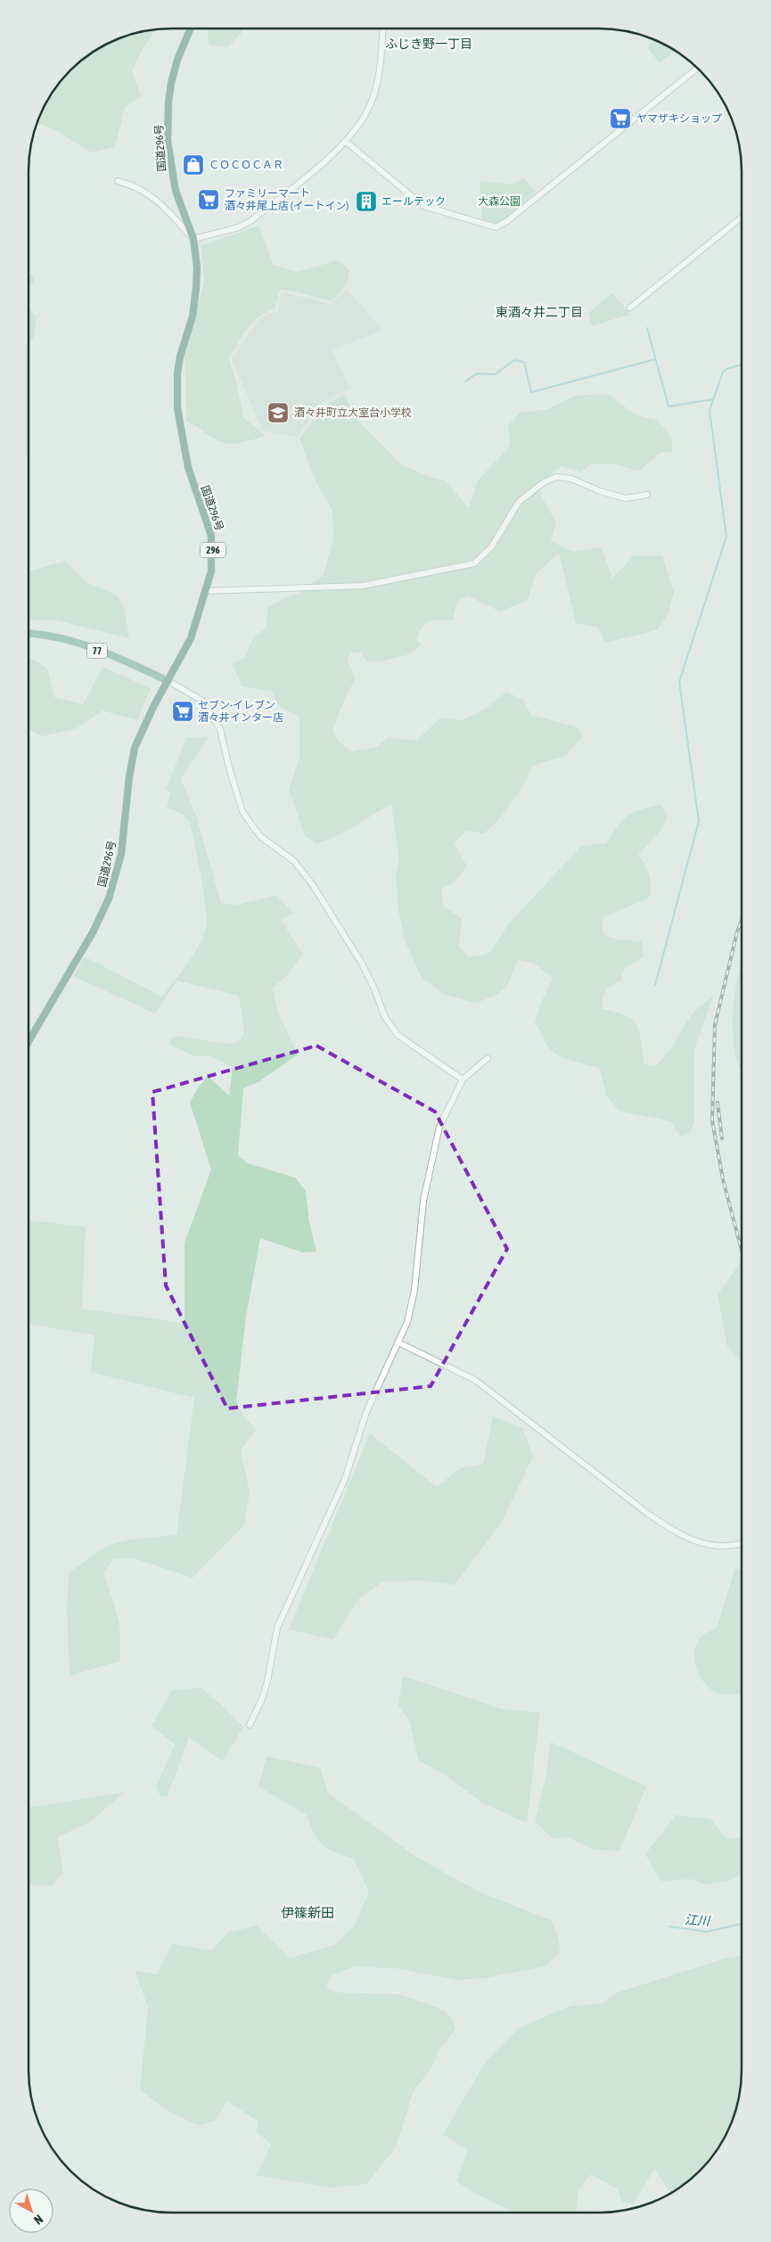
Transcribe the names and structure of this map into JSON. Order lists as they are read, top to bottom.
{
  "streets": {
    "highway": ["国道296号", "296"],
    "main road": ["77"]
  },
  "crossings": [
    ["国道296号", "77"]
  ],
  "districts": ["ふじき野一丁目", "東酒々井二丁目", "伊篠新田"],
  "water": ["江川"],
  "parks": ["大森公園"],
  "places": {
    "supermarket": ["ヤマザキショップ", "ファミリーマート 酒々井尾上店 (イートイン)", "セブン-イレブン 酒々井インター店"],
    "shop": ["ＣＯＣＯＣＡＲ"],
    "building": ["エールテック"],
    "school or university": ["酒々井町立大室台小学校"]
  },
  "north": "bottom right"
}
